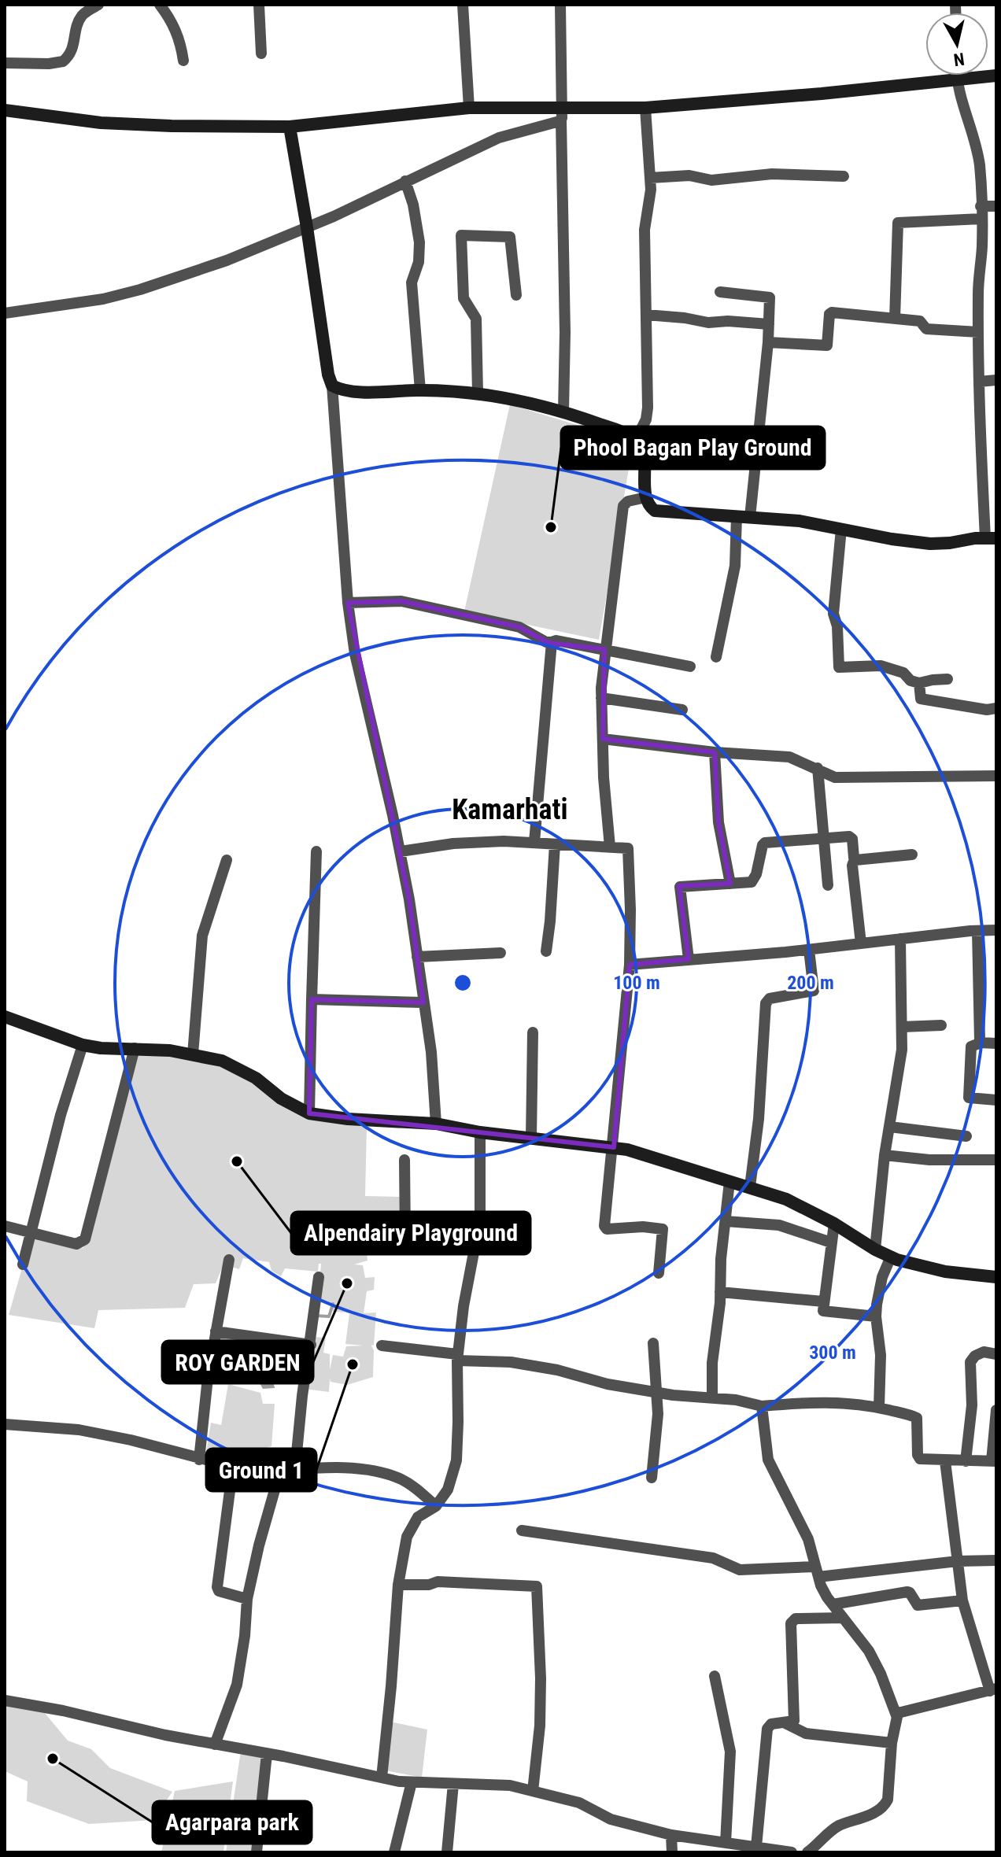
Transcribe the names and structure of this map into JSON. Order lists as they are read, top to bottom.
{
  "districts": ["Kamarhati"],
  "places": [
    "Phool Bagan Play Ground",
    "Alpendairy Playground",
    "ROY GARDEN",
    "Ground 1",
    "Agarpara park"
  ],
  "north": "bottom",
  "rings": ["100 m", "200 m", "300 m"]
}
